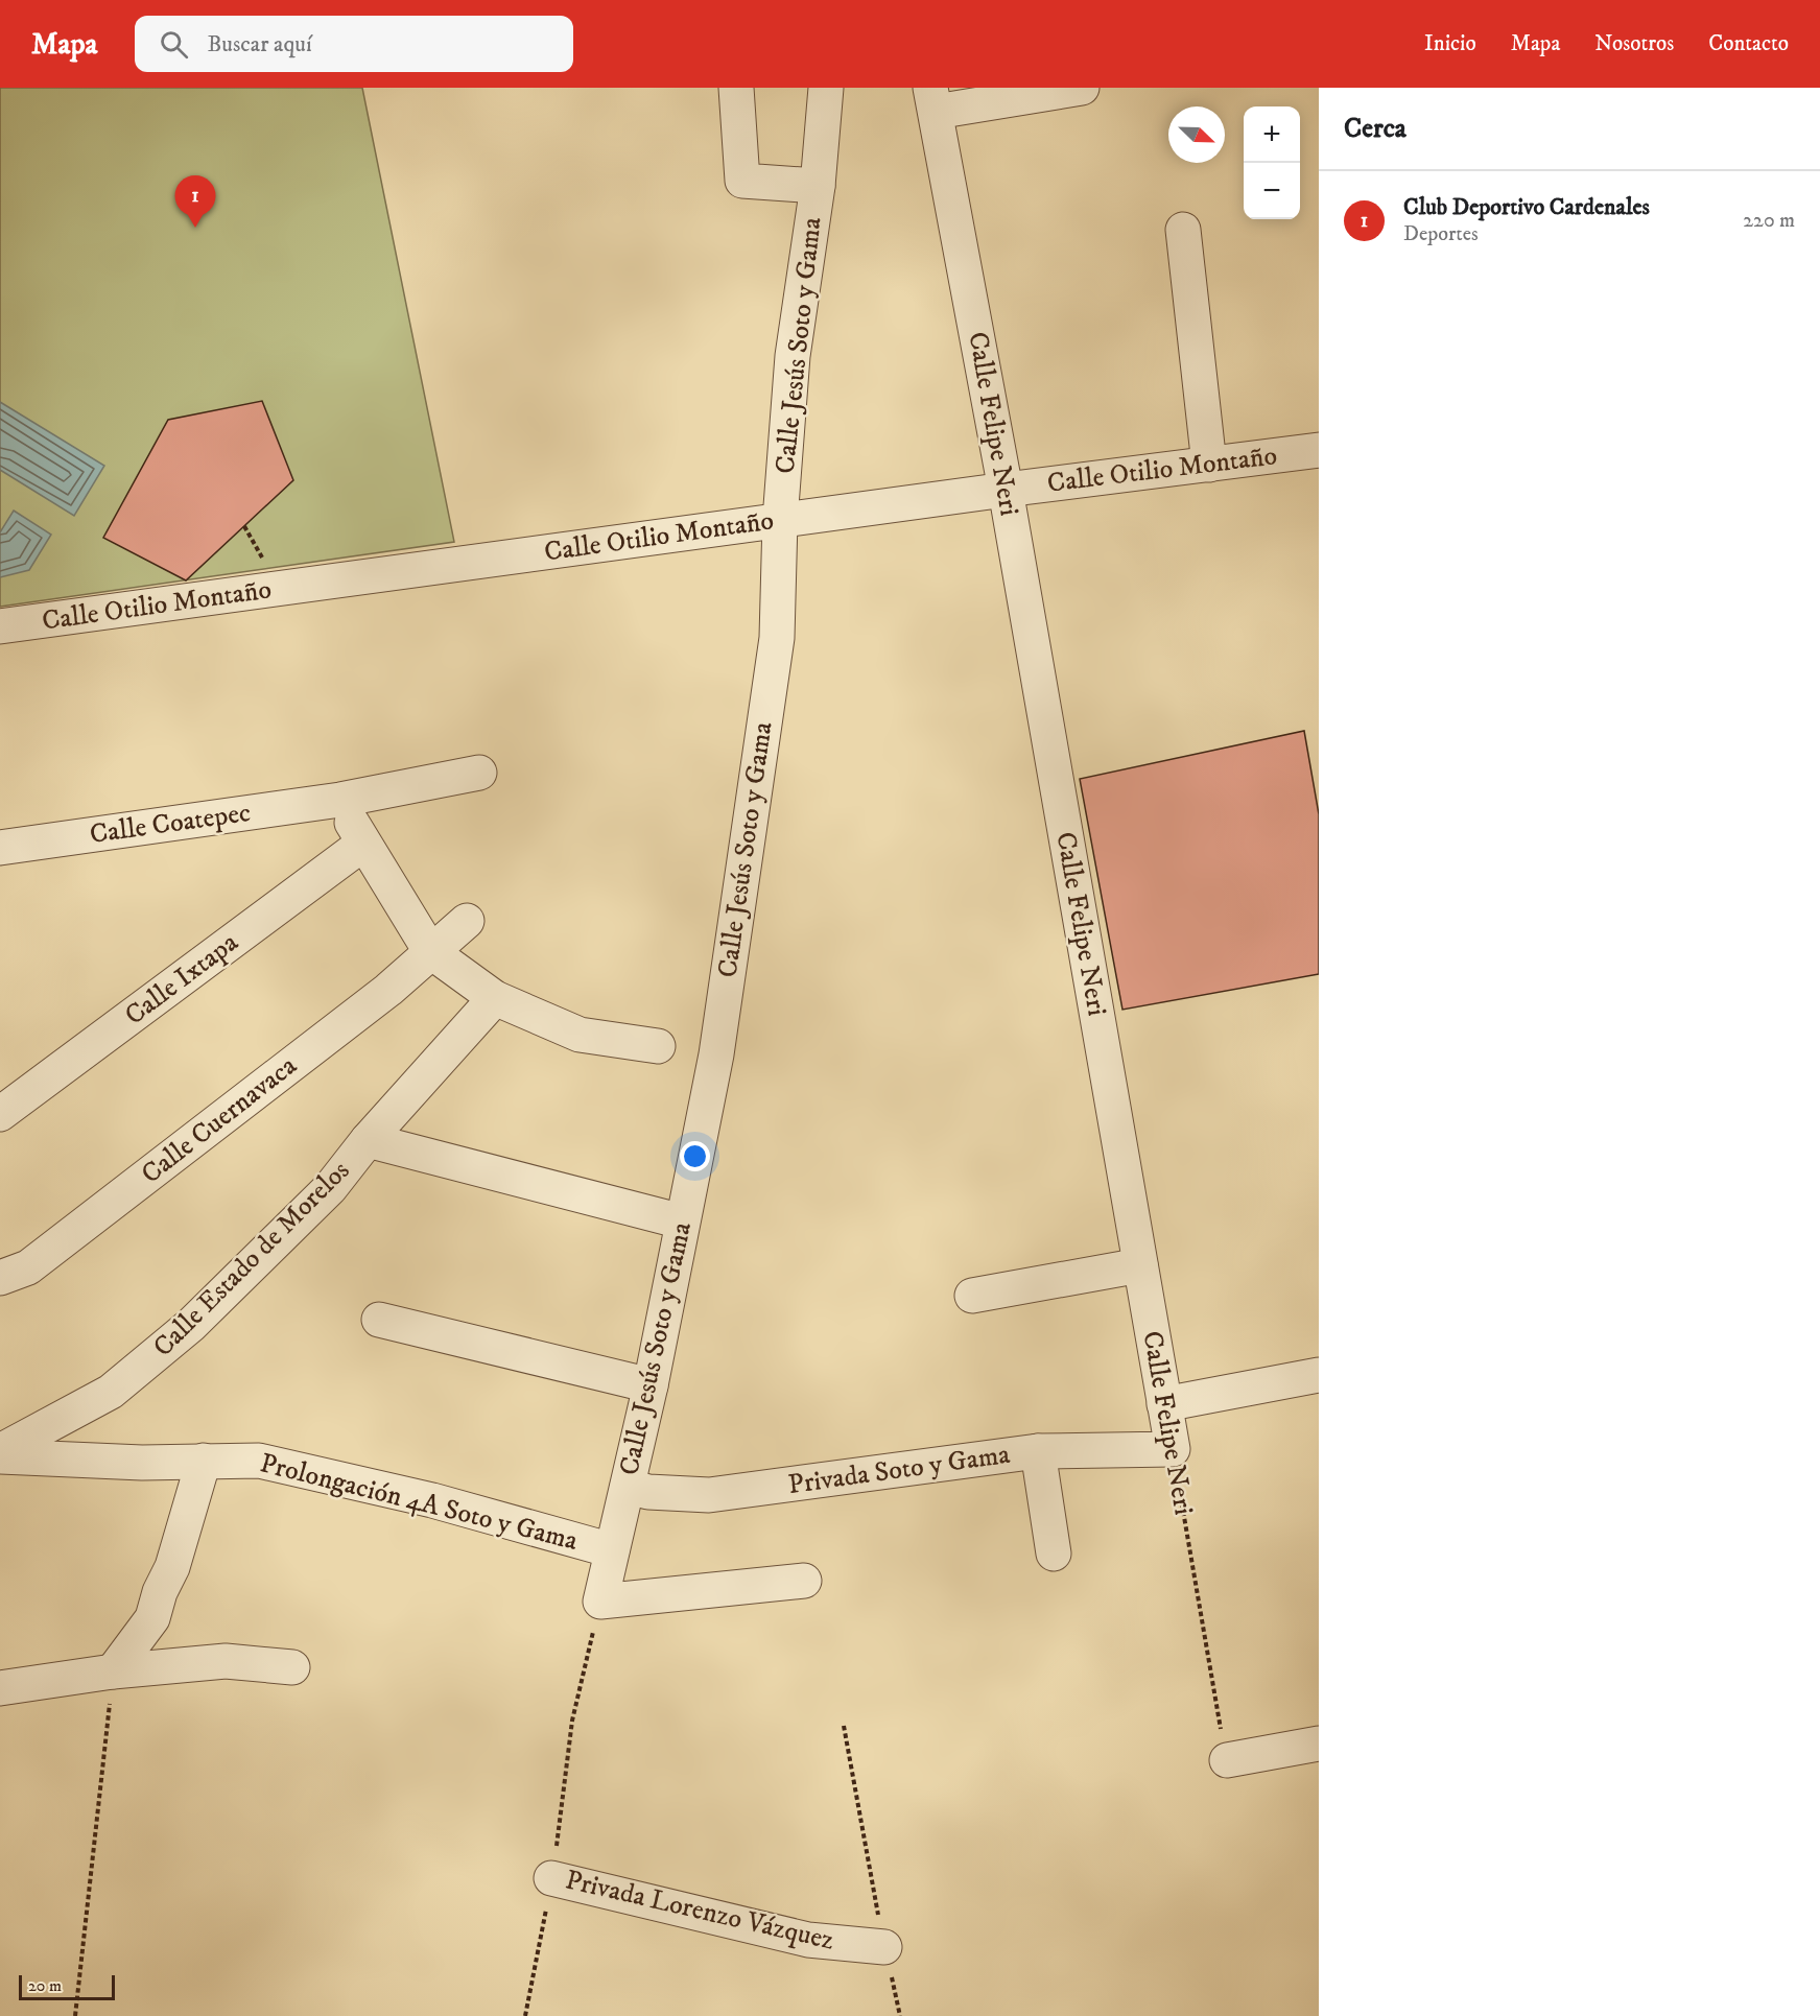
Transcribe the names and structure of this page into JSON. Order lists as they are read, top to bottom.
{
  "streets": {
    "street": [
      "Calle Jesús Soto y Gama",
      "Calle Felipe Neri",
      "Calle Otilio Montaño",
      "Calle Coatepec",
      "Calle Ixtapa",
      "Calle Cuernavaca",
      "Calle Estado de Morelos",
      "Privada Soto y Gama",
      "Prolongación 4A Soto y Gama",
      "Privada Lorenzo Vázquez"
    ]
  },
  "crossings": [
    ["Calle Jesús Soto y Gama", "Calle Otilio Montaño"],
    ["Calle Jesús Soto y Gama", "Privada Soto y Gama"],
    ["Calle Jesús Soto y Gama", "Prolongación 4A Soto y Gama"],
    ["Calle Felipe Neri", "Calle Otilio Montaño"],
    ["Calle Felipe Neri", "Privada Soto y Gama"]
  ],
  "scale_bar": "20 m",
  "north": "bottom right",
  "page": {
    "header": "Mapa",
    "search": "Buscar aquí",
    "nav": [
      "Inicio",
      "Mapa",
      "Nosotros",
      "Contacto"
    ],
    "heading": "Cerca",
    "map_buttons": ["+", "−"],
    "list": [
      {
        "mark": "1",
        "name": "Club Deportivo Cardenales",
        "note": "Deportes",
        "value": "220 m"
      }
    ],
    "pins": "1",
    "scale": "20 m"
  }
}
